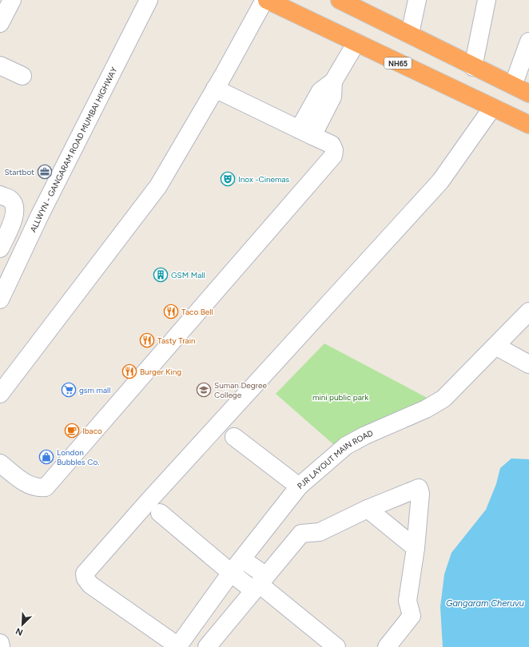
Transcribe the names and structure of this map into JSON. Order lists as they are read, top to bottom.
{
  "streets": {
    "highway": ["NH65"],
    "street": ["ALLWYN - GANGARAM ROAD MUMBAI HIGHWAY", "PJR LAYOUT MAIN ROAD"]
  },
  "water": ["Gangaram Cheruvu"],
  "parks": ["mini public park"],
  "places": {
    "office": ["Startbot"],
    "theatre": ["Inox -Cinemas"],
    "building": ["GSM Mall"],
    "restaurant": ["Taco Bell", "Tasty Train", "Burger King"],
    "supermarket": ["gsm mall"],
    "school or university": ["Suman Degree College"],
    "cafe": ["Ibaco"],
    "shop": ["London Bubbles Co."]
  },
  "north": "bottom left"
}
